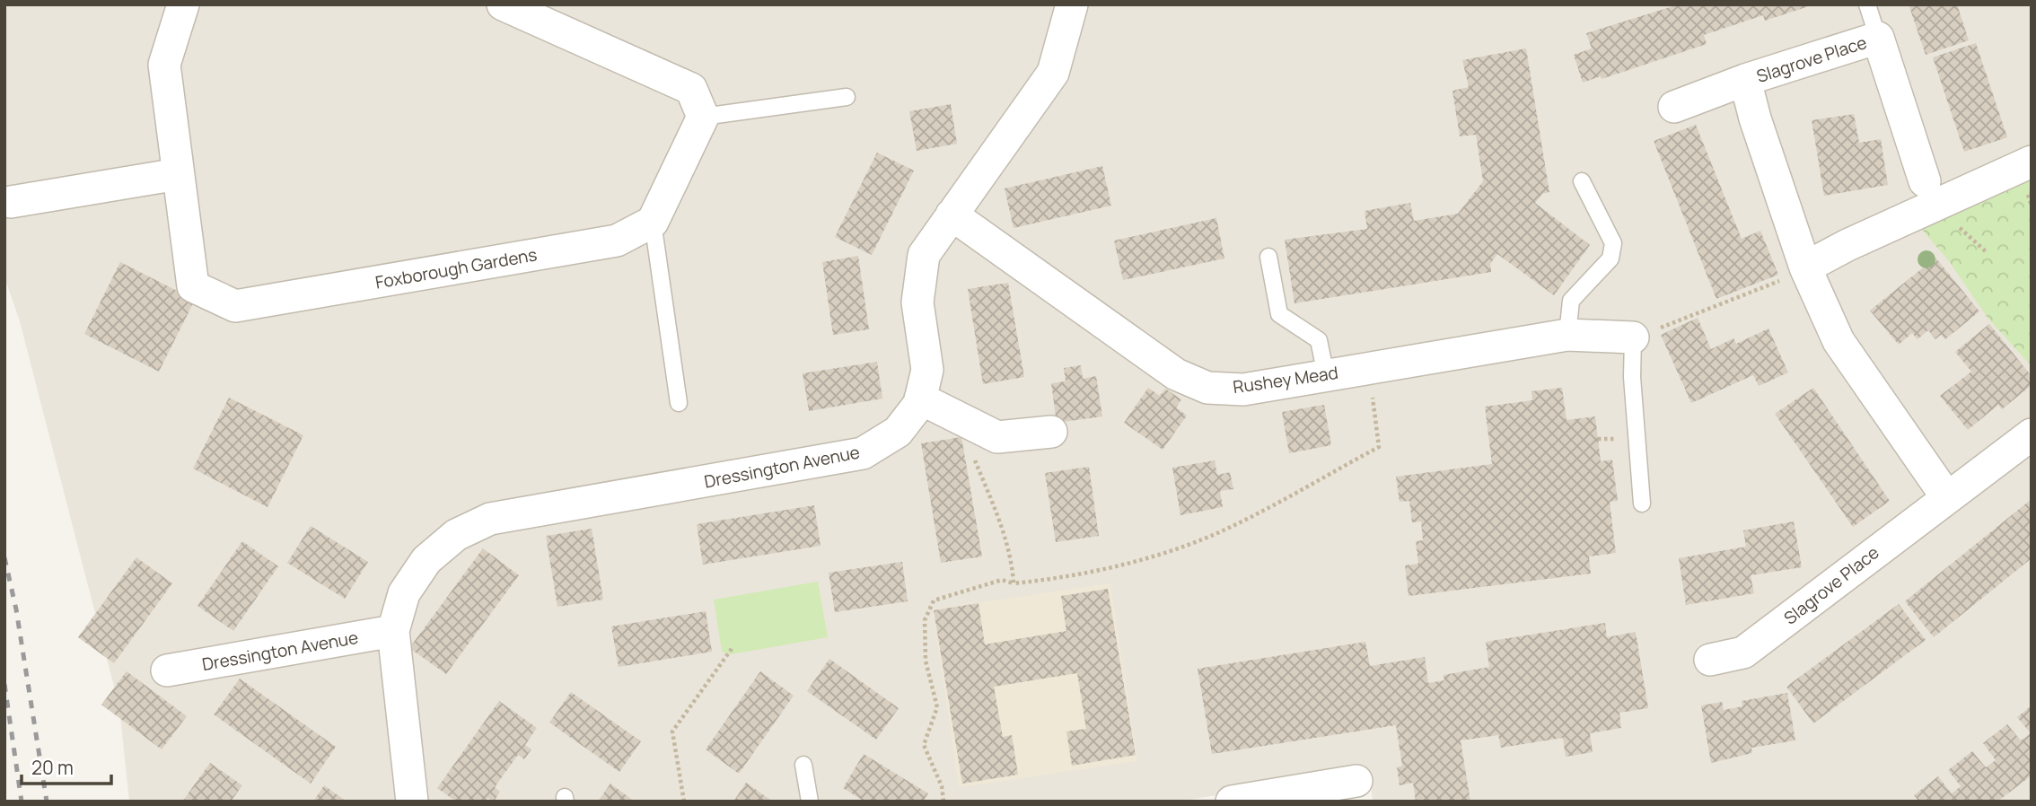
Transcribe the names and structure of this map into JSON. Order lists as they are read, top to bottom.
{
  "streets": {
    "street": [
      "Slagrove Place",
      "Foxborough Gardens",
      "Rushey Mead",
      "Dressington Avenue"
    ]
  },
  "crossings": [
    ["Rushey Mead", "Dressington Avenue"]
  ],
  "scale_bar": "20 m"
}
